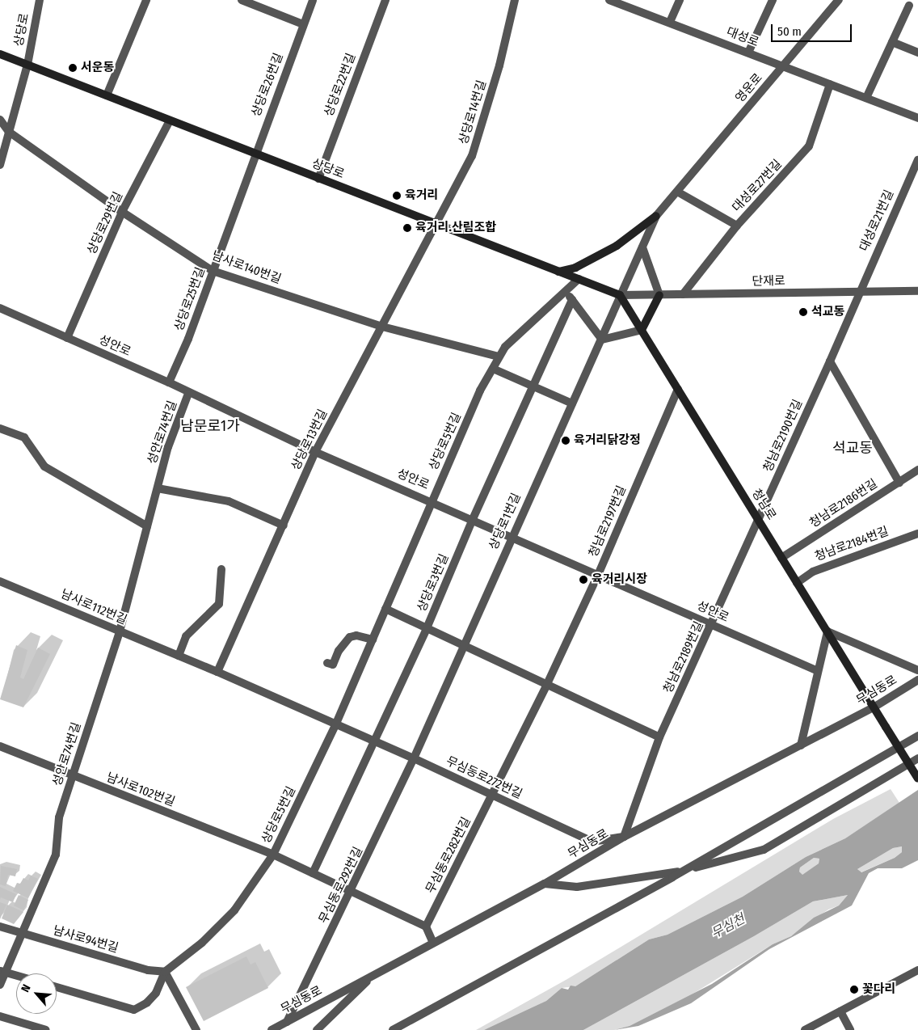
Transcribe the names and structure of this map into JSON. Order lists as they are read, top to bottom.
{
  "streets": {
    "main road": ["상당로", "청남로"],
    "street": [
      "대성로",
      "상당로26번길",
      "상당로22번길",
      "영운로",
      "상당로14번길",
      "대성로27번길",
      "대성로21번길",
      "상당로29번길",
      "남사로140번길",
      "단재로",
      "상당로25번길",
      "성안로",
      "성안로74번길",
      "청남로2190번길",
      "상당로13번길",
      "상당로5번길",
      "청남로2186번길",
      "상당로1번길",
      "청남로2197번길",
      "청남로2184번길",
      "상당로3번길",
      "남사로112번길",
      "청남로2189번길",
      "무심동로",
      "무심동로272번길",
      "남사로102번길",
      "무심동로282번길",
      "무심동로292번길",
      "남사로94번길"
    ]
  },
  "crossings": [
    ["상당로", "상당로26번길"],
    ["상당로", "상당로22번길"],
    ["상당로", "영운로"],
    ["상당로", "상당로14번길"],
    ["상당로", "상당로29번길"],
    ["상당로", "단재로"],
    ["상당로", "상당로25번길"],
    ["상당로", "상당로13번길"],
    ["상당로", "상당로5번길"],
    ["상당로", "청남로"],
    ["상당로", "상당로1번길"],
    ["대성로", "영운로"],
    ["대성로", "대성로27번길"],
    ["상당로26번길", "상당로25번길"],
    ["영운로", "단재로"],
    ["영운로", "청남로"],
    ["영운로", "상당로1번길"],
    ["상당로14번길", "상당로13번길"],
    ["대성로27번길", "단재로"],
    ["대성로21번길", "단재로"],
    ["대성로21번길", "청남로2190번길"],
    ["상당로29번길", "남사로140번길"],
    ["상당로29번길", "성안로"],
    ["남사로140번길", "상당로25번길"],
    ["남사로140번길", "상당로13번길"],
    ["남사로140번길", "상당로5번길"],
    ["단재로", "청남로2190번길"],
    ["단재로", "청남로"],
    ["단재로", "상당로1번길"],
    ["상당로25번길", "성안로"],
    ["성안로", "성안로74번길"],
    ["성안로", "상당로13번길"],
    ["성안로", "상당로5번길"],
    ["성안로", "상당로1번길"],
    ["성안로", "청남로2197번길"],
    ["성안로", "상당로3번길"],
    ["성안로", "청남로2189번길"],
    ["성안로74번길", "남사로112번길"],
    ["성안로74번길", "남사로102번길"],
    ["성안로74번길", "남사로94번길"],
    ["청남로2190번길", "청남로"],
    ["청남로2190번길", "청남로2189번길"],
    ["상당로13번길", "남사로112번길"],
    ["상당로5번길", "남사로112번길"],
    ["상당로5번길", "무심동로272번길"],
    ["상당로5번길", "남사로102번길"],
    ["상당로5번길", "남사로94번길"],
    ["청남로2186번길", "청남로"],
    ["청남로", "상당로1번길"],
    ["청남로", "청남로2197번길"],
    ["청남로", "청남로2184번길"],
    ["청남로", "청남로2189번길"],
    ["청남로", "무심동로"],
    ["상당로1번길", "무심동로272번길"],
    ["상당로1번길", "무심동로292번길"],
    ["청남로2197번길", "무심동로272번길"],
    ["청남로2197번길", "무심동로282번길"],
    ["상당로3번길", "무심동로272번길"],
    ["상당로3번길", "남사로102번길"],
    ["남사로112번길", "무심동로272번길"],
    ["청남로2189번길", "무심동로"],
    ["청남로2189번길", "무심동로272번길"],
    ["무심동로", "무심동로272번길"],
    ["무심동로", "무심동로292번길"],
    ["무심동로272번길", "무심동로282번길"],
    ["무심동로272번길", "무심동로292번길"],
    ["남사로102번길", "무심동로282번길"],
    ["남사로102번길", "무심동로292번길"]
  ],
  "districts": ["남문로1가", "석교동"],
  "water": ["무심천"],
  "places": [
    "서운동",
    "육거리",
    "육거리.산림조합",
    "석교동",
    "육거리닭강정",
    "육거리시장",
    "꽃다리"
  ],
  "scale_bar": "50 m",
  "north": "top left"
}
